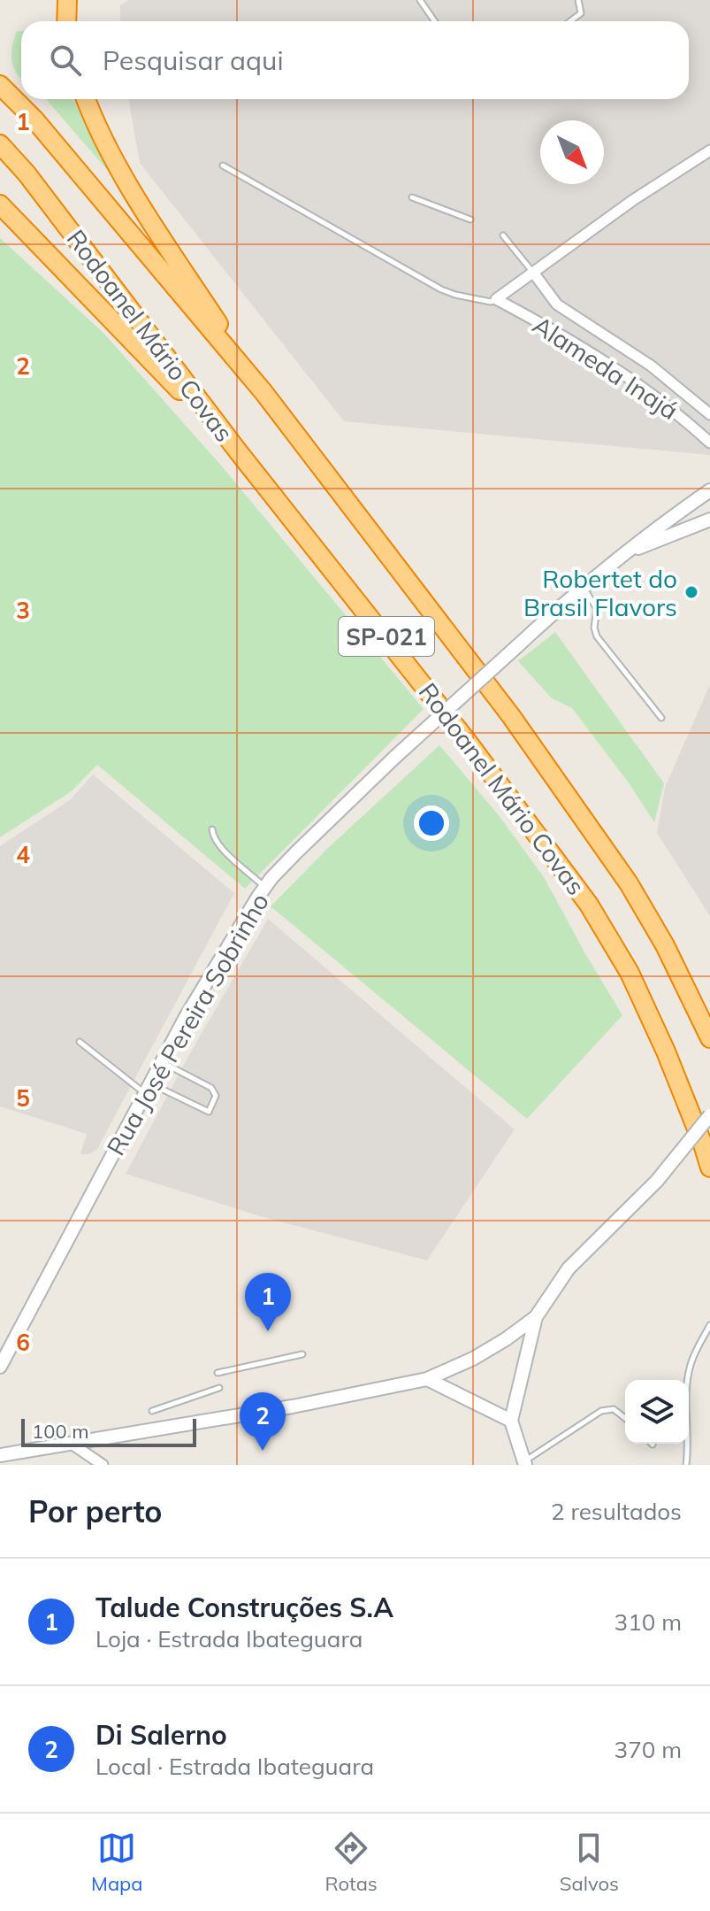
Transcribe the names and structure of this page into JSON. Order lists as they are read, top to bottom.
{
  "streets": {
    "highway": ["Rodoanel Mário Covas", "SP-021"],
    "street": ["Alameda Inajá", "Rua José Pereira Sobrinho"]
  },
  "places": ["Robertet do Brasil Flavors"],
  "scale_bar": "100 m",
  "north": "bottom right",
  "page": {
    "search": "Pesquisar aqui",
    "pins": ["1", "2"],
    "scale": "100 m",
    "heading": ["Por perto", "2 resultados"],
    "list": [
      {
        "mark": "1",
        "name": "Talude Construções S.A",
        "note": "Loja · Estrada Ibateguara",
        "value": "310 m"
      },
      {
        "mark": "2",
        "name": "Di Salerno",
        "note": "Local · Estrada Ibateguara",
        "value": "370 m"
      }
    ],
    "nav": ["Mapa", "Rotas", "Salvos"]
  },
  "grid": {
    "rows": [
      "1",
      "2",
      "3",
      "4",
      "5",
      "6"
    ]
  }
}
